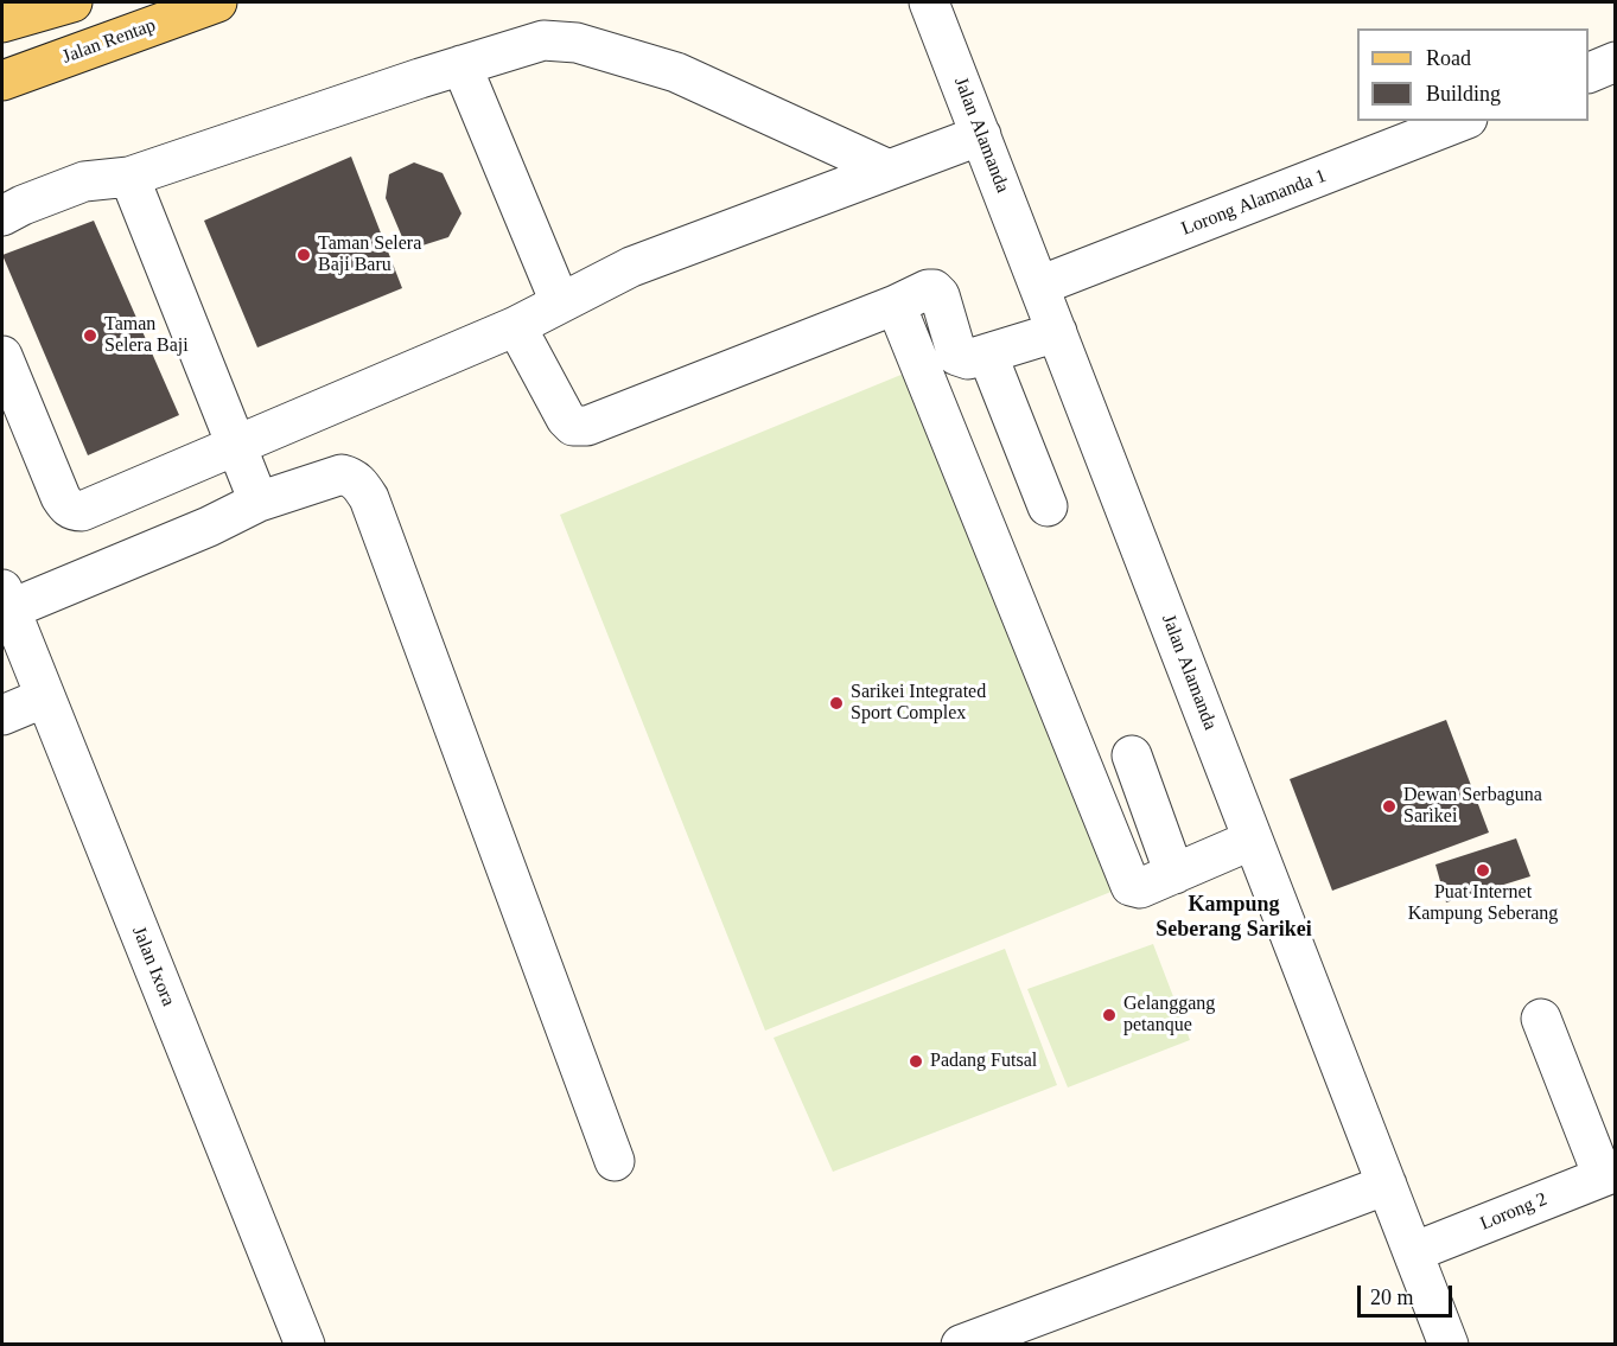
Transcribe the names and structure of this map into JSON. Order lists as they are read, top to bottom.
{
  "streets": {
    "main road": ["Jalan Rentap"],
    "street": [
      "Jalan Alamanda",
      "Lorong Alamanda 1",
      "Jalan Ixora",
      "Lorong 2"
    ]
  },
  "crossings": [
    ["Jalan Alamanda", "Lorong Alamanda 1"],
    ["Jalan Alamanda", "Lorong 2"]
  ],
  "districts": ["Kampung Seberang Sarikei"],
  "places": [
    "Taman Selera Baji Baru",
    "Taman Selera Baji",
    "Sarikei Integrated Sport Complex",
    "Dewan Serbaguna Sarikei",
    "Puat Internet Kampung Seberang",
    "Gelanggang petanque",
    "Padang Futsal"
  ],
  "legend": ["Road", "Building"],
  "scale_bar": "20 m"
}
